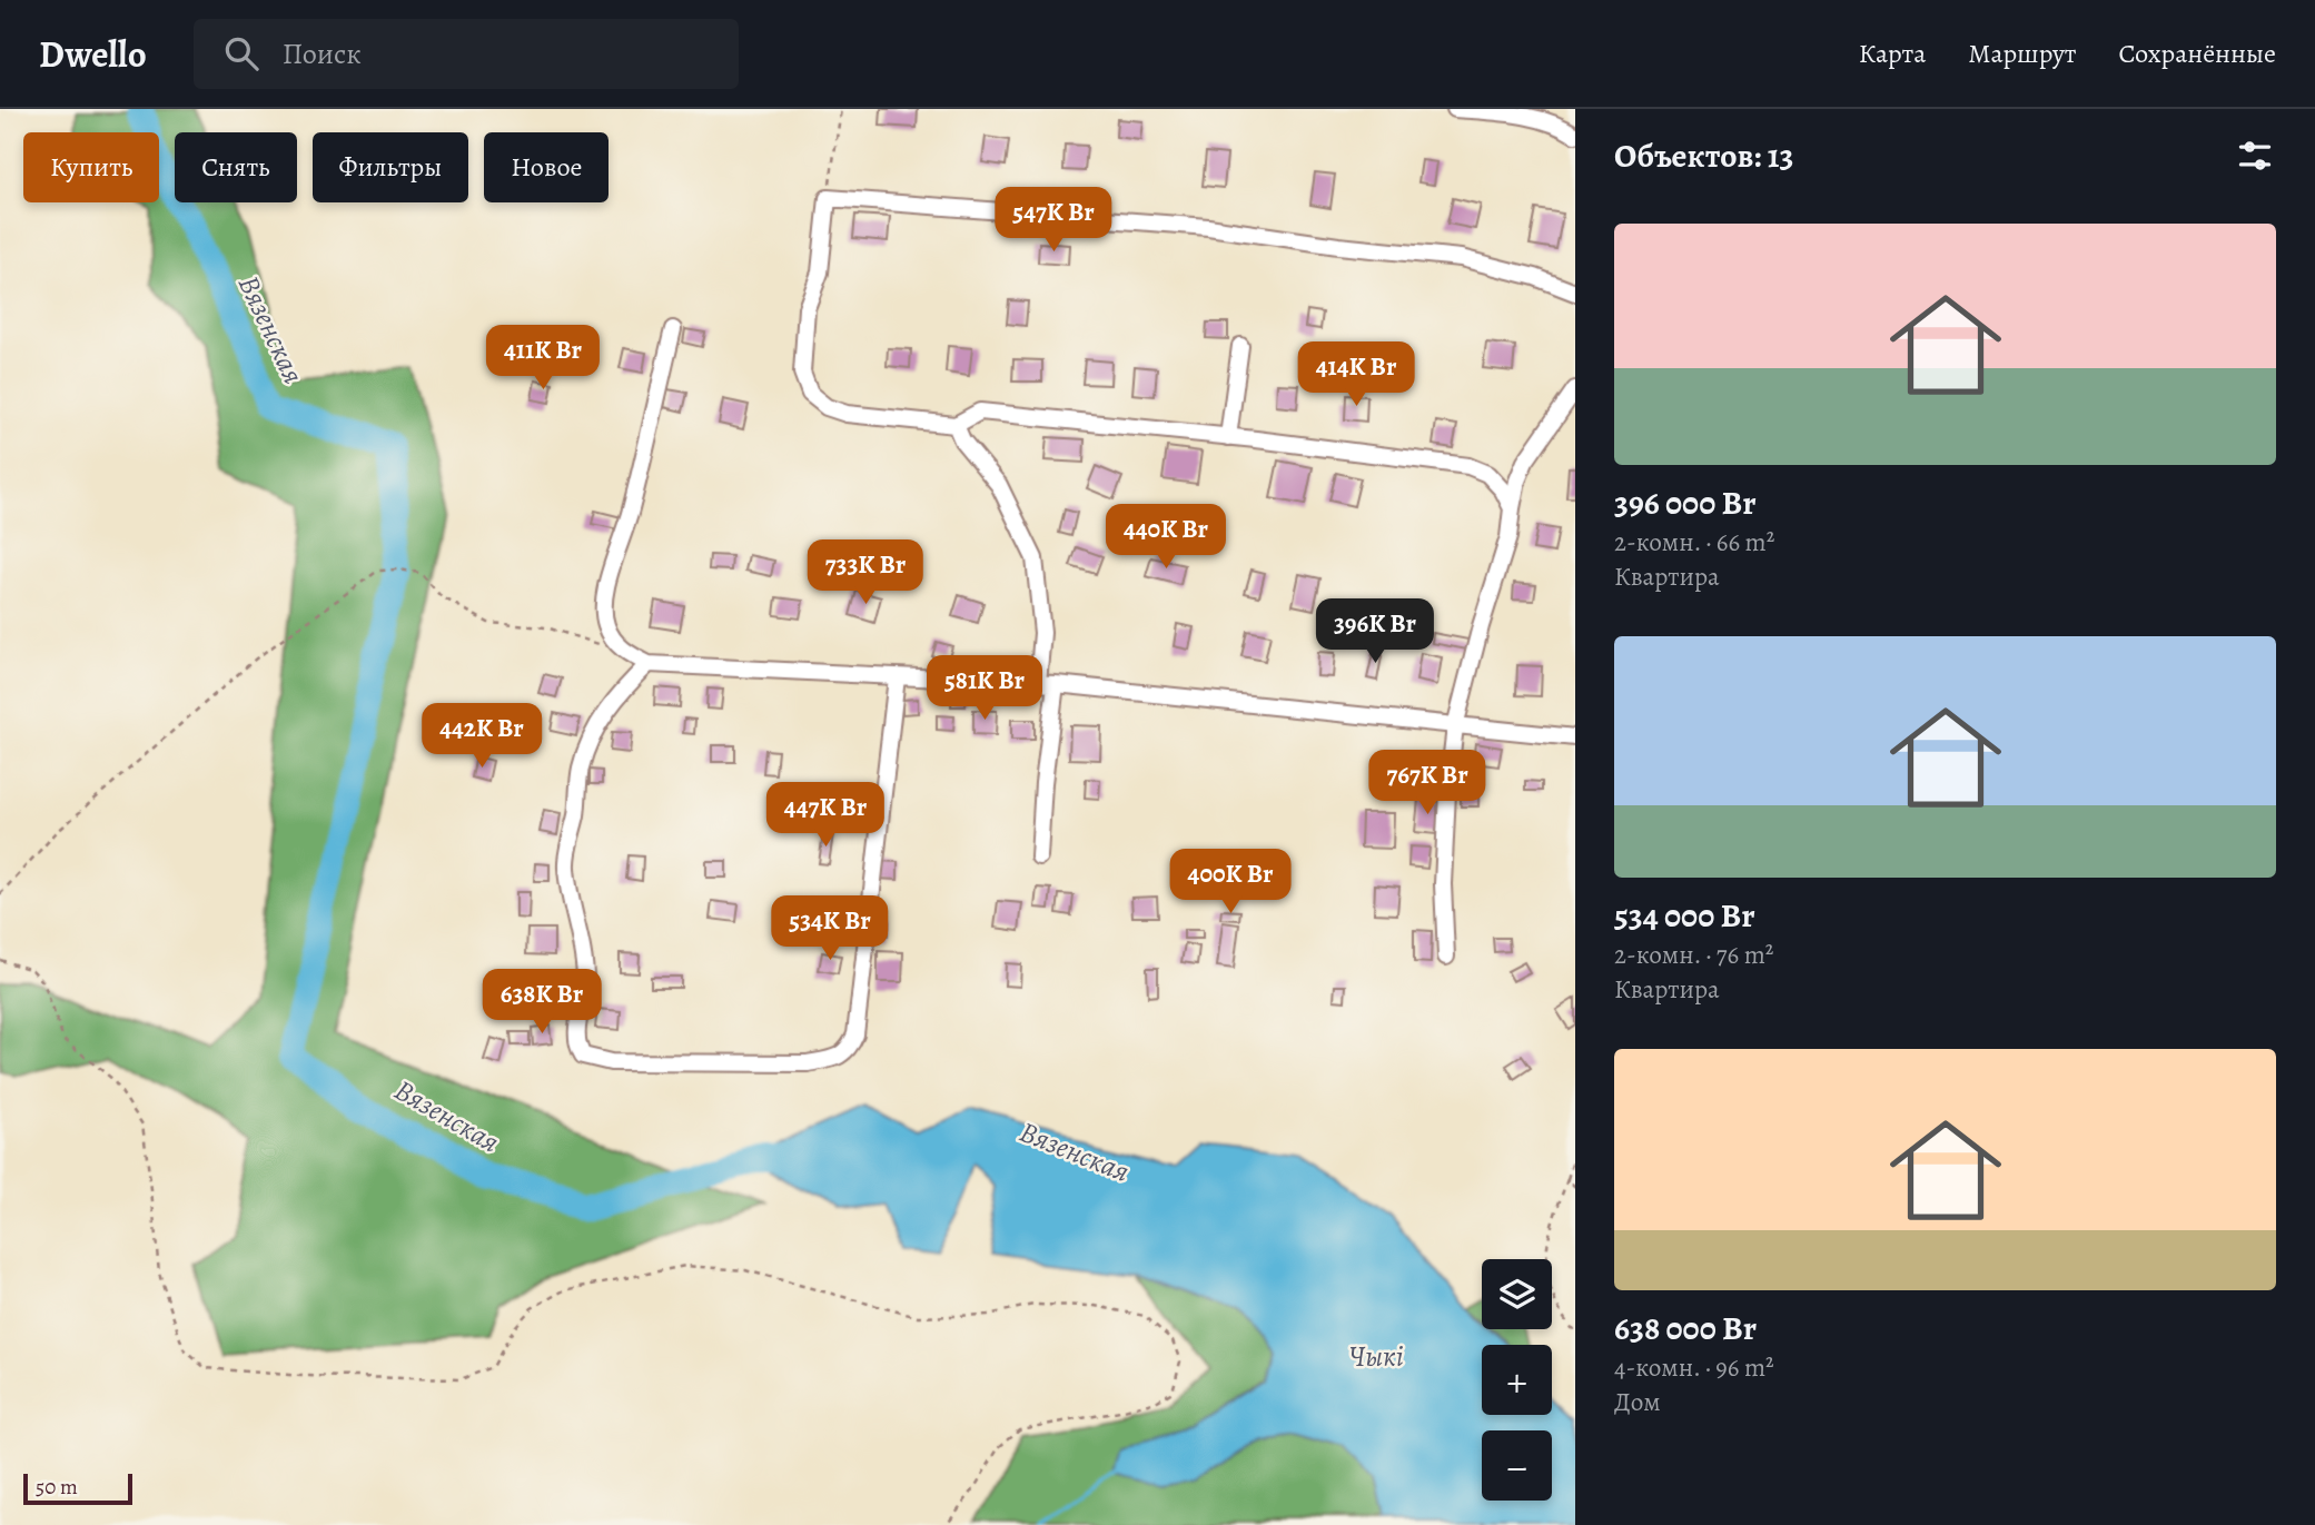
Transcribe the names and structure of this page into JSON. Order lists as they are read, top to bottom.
{
  "water": ["Вязенская", "Чыкі"],
  "scale_bar": "50 m",
  "page": {
    "header": "Dwello",
    "search": "Поиск",
    "nav": ["Карта", "Маршрут", "Сохранённые"],
    "heading": "Объектов: 13",
    "chip": [
      "Купить",
      "Снять",
      "Фильтры",
      "Новое"
    ],
    "price": [
      "547K Br",
      "411K Br",
      "414K Br",
      "440K Br",
      "733K Br",
      "396K Br",
      "581K Br",
      "442K Br",
      "767K Br",
      "447K Br",
      "400K Br",
      "534K Br",
      "638K Br"
    ],
    "list": [
      {
        "name": "396 000 Br",
        "note": "2-комн. · 66 m² · Квартира"
      },
      {
        "name": "534 000 Br",
        "note": "2-комн. · 76 m² · Квартира"
      },
      {
        "name": "638 000 Br",
        "note": "4-комн. · 96 m² · Дом"
      }
    ],
    "map_buttons": ["+", "−"],
    "scale": "50 m"
  }
}
